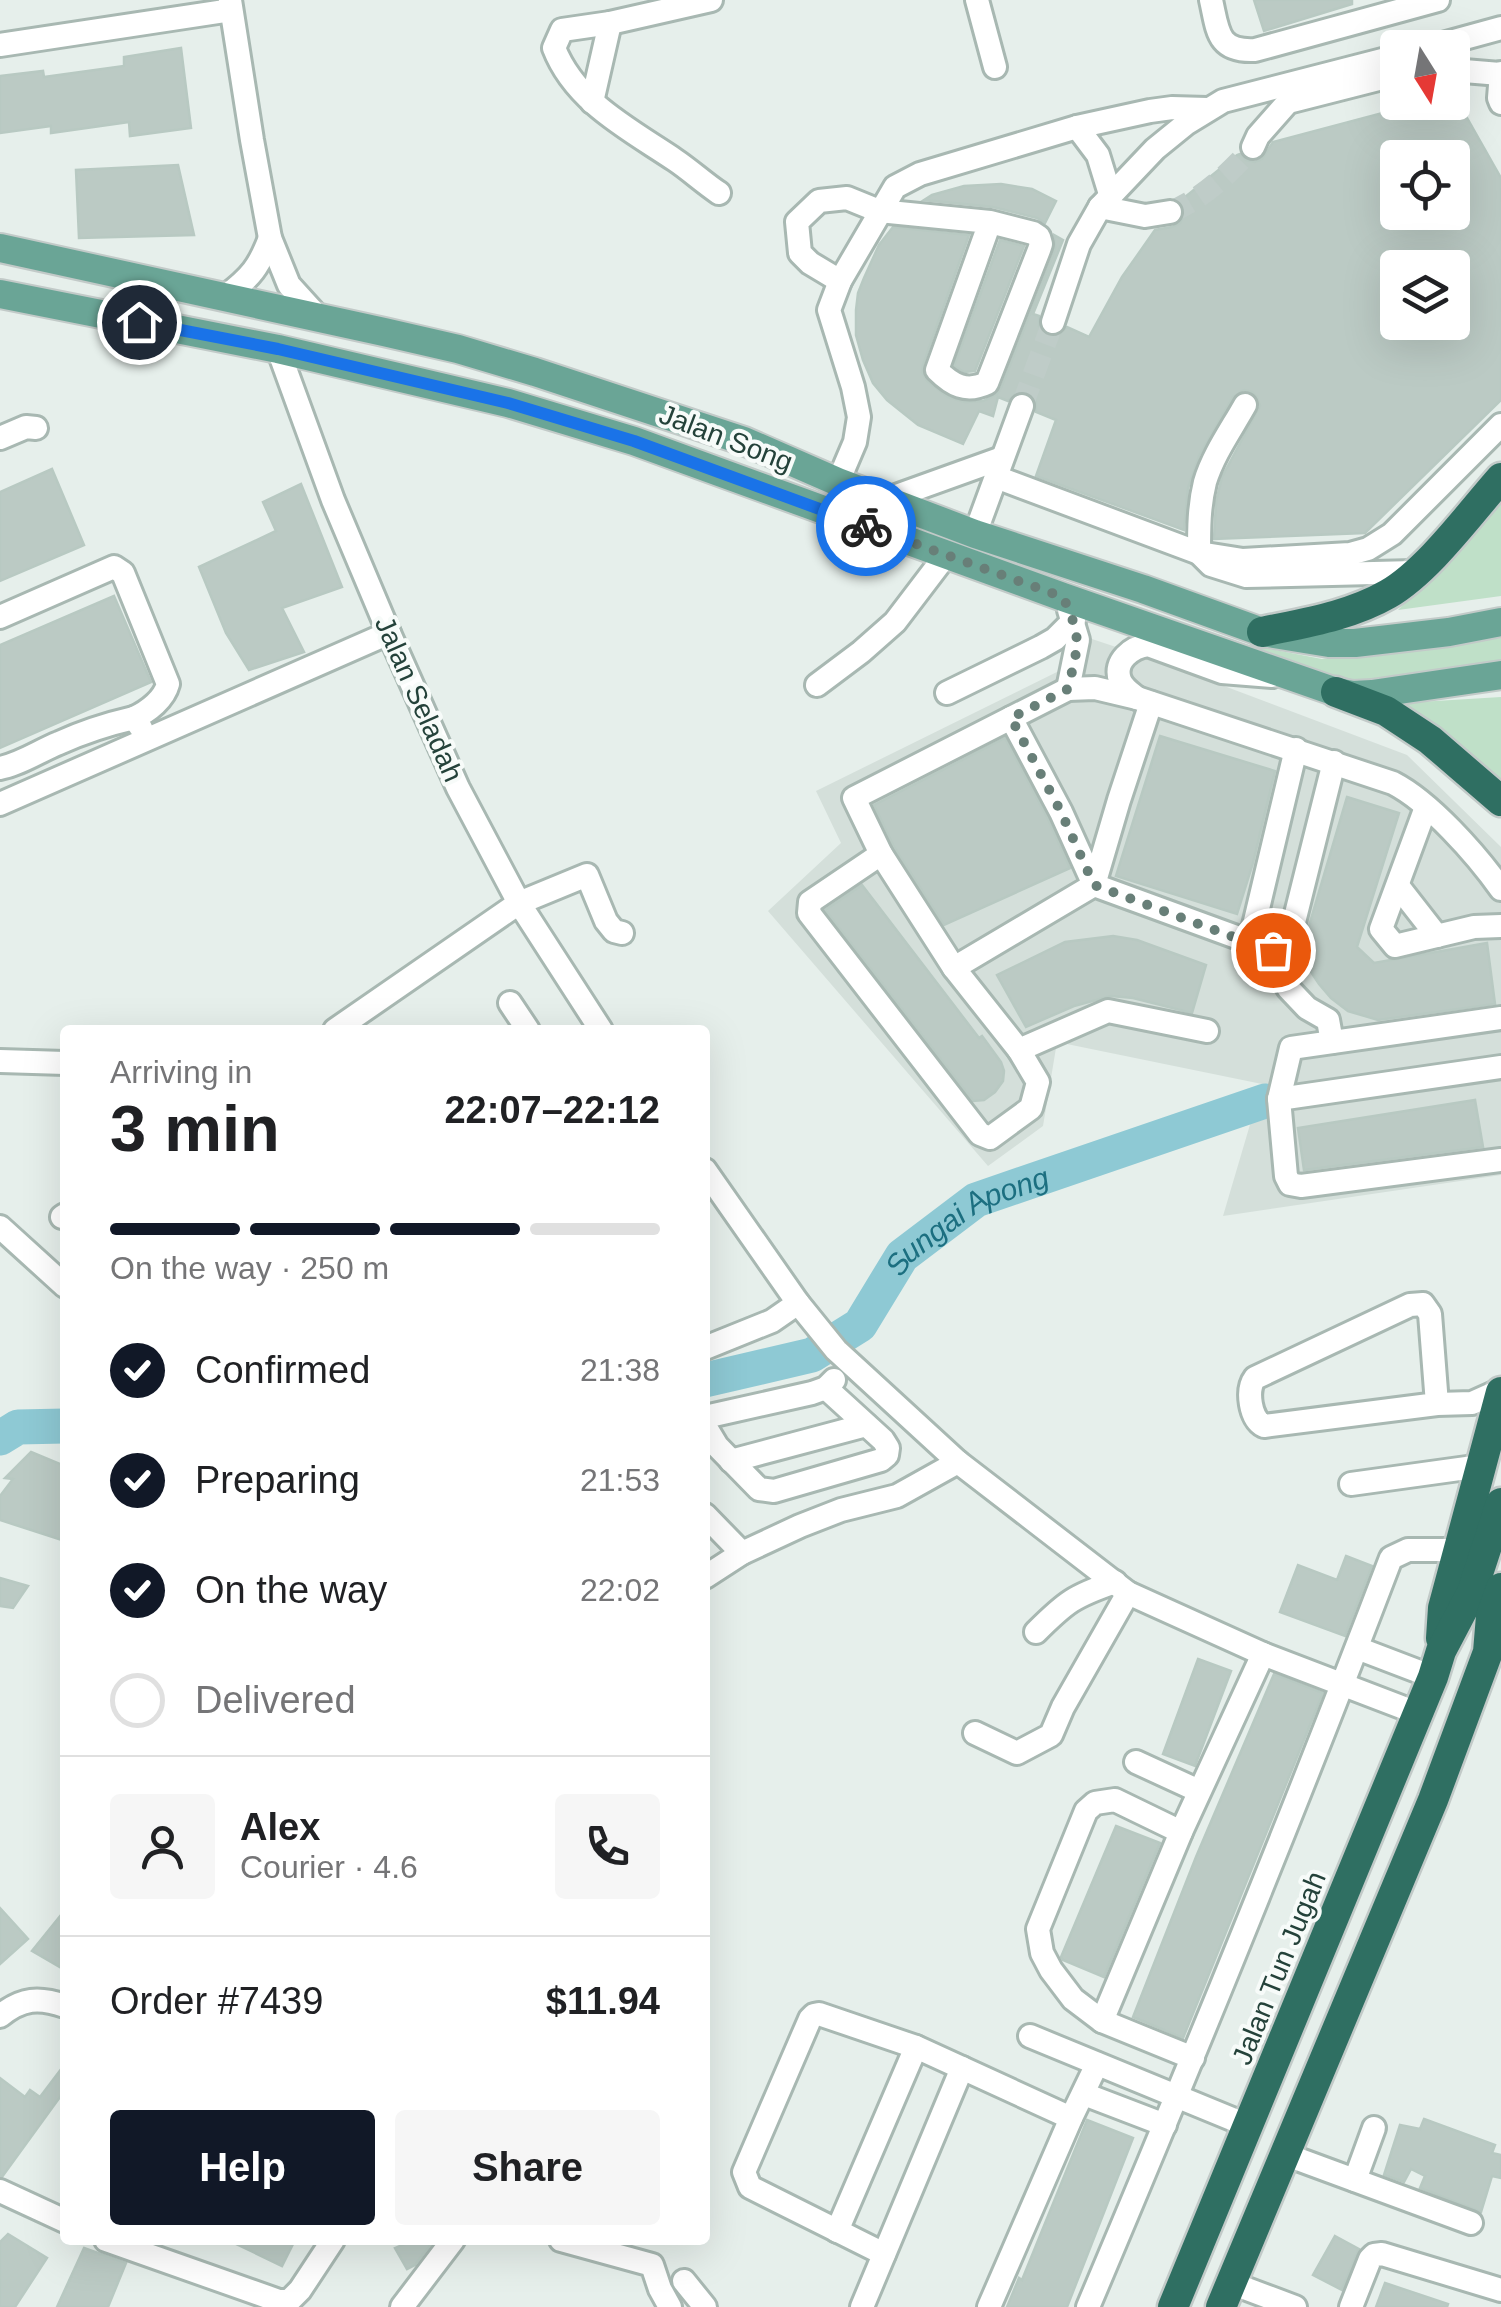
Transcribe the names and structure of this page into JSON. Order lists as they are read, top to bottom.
{
  "streets": {
    "highway": ["Jalan Tun Jugah"],
    "main road": ["Jalan Song"],
    "street": ["Jalan Seladah"]
  },
  "crossings": [
    ["Jalan Song", "Jalan Seladah"]
  ],
  "water": ["Sungai Apong"],
  "north": "bottom",
  "page": {
    "heading": ["3 min", "Arriving in", "22:07–22:12"],
    "panel": [
      "Alex",
      "Courier · 4.6",
      "Order #7439",
      "$11.94"
    ],
    "bar": "On the way · 250 m",
    "list": [
      ["Confirmed", "21:38"],
      ["Preparing", "21:53"],
      ["On the way", "22:02"],
      "Delivered"
    ],
    "buttons": ["Help", "Share"]
  }
}
